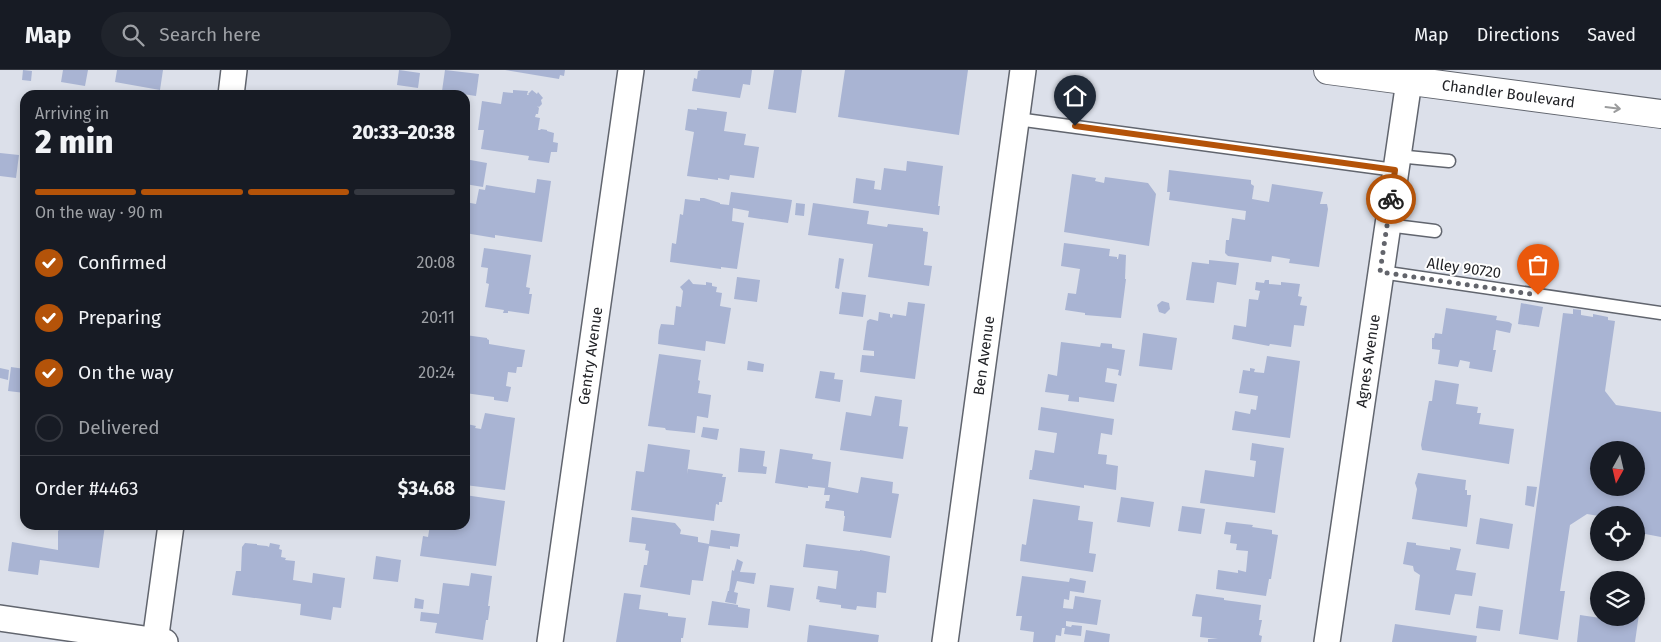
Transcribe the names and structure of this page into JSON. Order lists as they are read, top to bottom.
{
  "streets": {
    "street": [
      "Chandler Boulevard",
      "Gentry Avenue",
      "Ben Avenue",
      "Agnes Avenue"
    ],
    "lane": ["Alley 90720"]
  },
  "crossings": [
    ["Chandler Boulevard", "Agnes Avenue"],
    ["Alley 90720", "Agnes Avenue"]
  ],
  "one_way": ["Chandler Boulevard"],
  "north": "bottom",
  "page": {
    "header": "Map",
    "search": "Search here",
    "nav": ["Map", "Directions", "Saved"],
    "heading": ["2 min", "Arriving in", "20:33–20:38"],
    "panel": ["Order #4463", "$34.68"],
    "bar": "On the way · 90 m",
    "list": [
      ["Confirmed", "20:08"],
      ["Preparing", "20:11"],
      ["On the way", "20:24"],
      "Delivered"
    ]
  }
}
